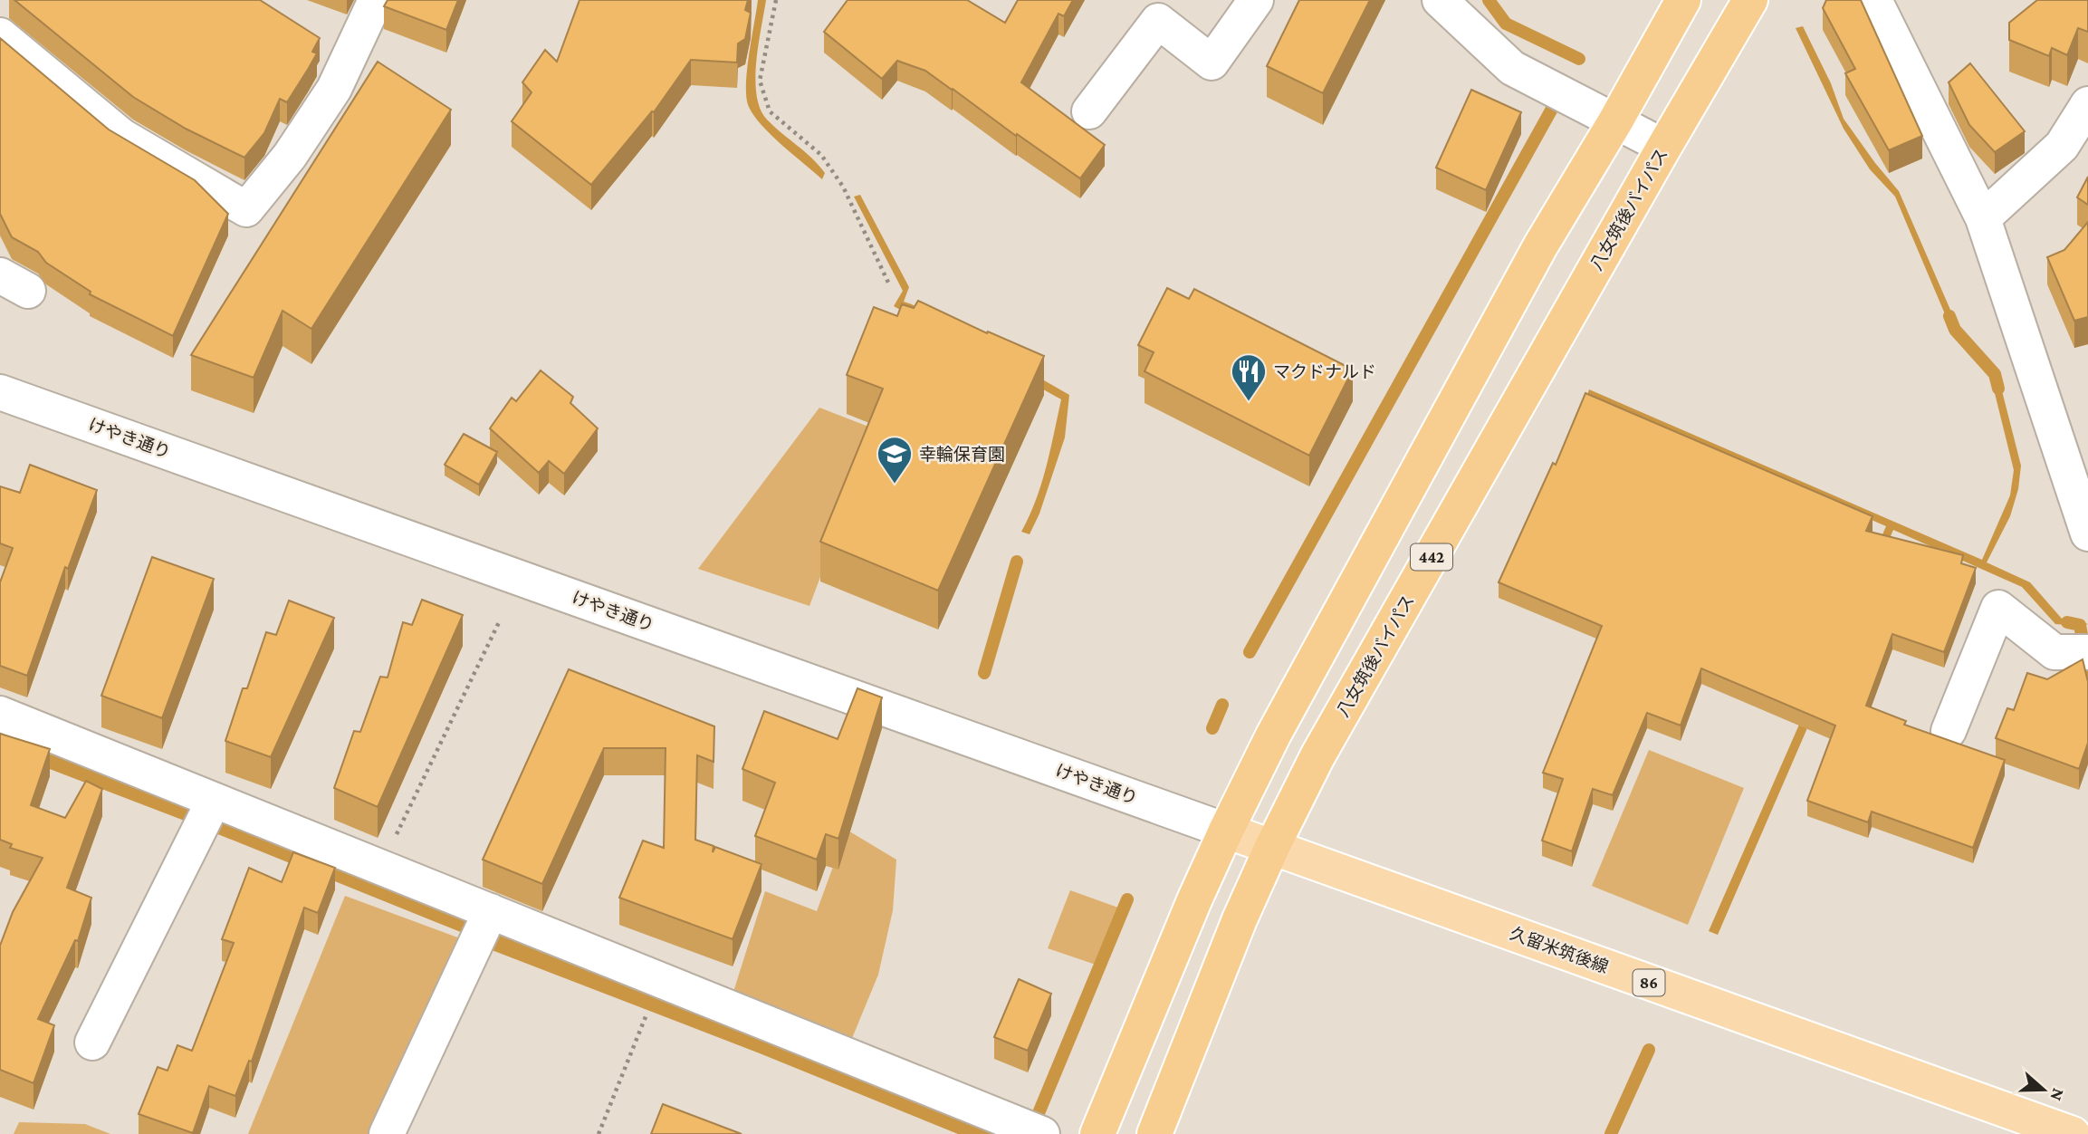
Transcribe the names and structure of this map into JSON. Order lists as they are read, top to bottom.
{
  "streets": {
    "highway": ["八女筑後バイパス", "442"],
    "main road": ["久留米筑後線", "86"],
    "street": ["けやき通り"]
  },
  "crossings": [
    ["八女筑後バイパス", "久留米筑後線"],
    ["けやき通り", "久留米筑後線"]
  ],
  "places": {
    "restaurant": ["マクドナルド"],
    "school or university": ["幸輪保育園"]
  },
  "north": "right"
}
